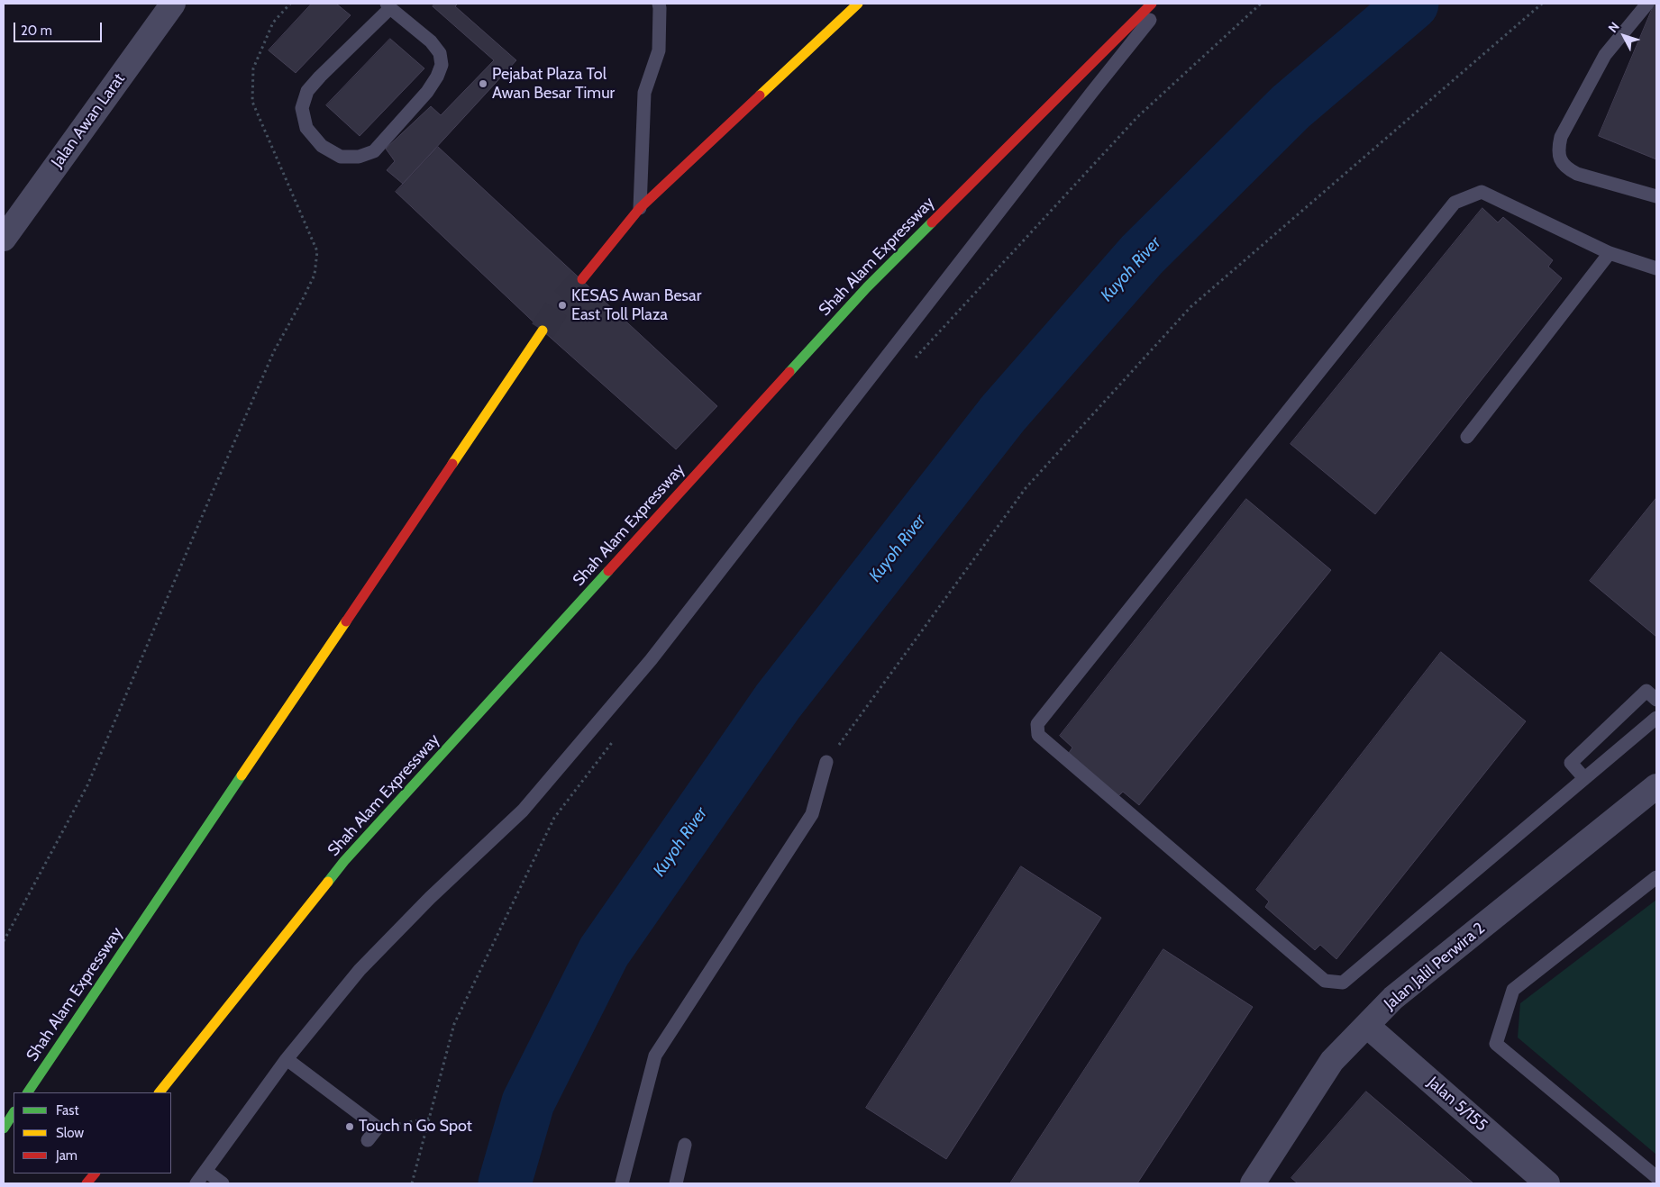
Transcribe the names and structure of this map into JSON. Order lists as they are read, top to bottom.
{
  "streets": {
    "highway": ["Shah Alam Expressway"],
    "street": ["Jalan Awan Larat", "Jalan Jalil Perwira 2", "Jalan 5/155"]
  },
  "crossings": [
    ["Jalan Jalil Perwira 2", "Jalan 5/155"]
  ],
  "water": ["Kuyoh River"],
  "places": ["Pejabat Plaza Tol Awan Besar Timur", "KESAS Awan Besar East Toll Plaza", "Touch n Go Spot"],
  "legend": ["Fast", "Slow", "Jam"],
  "scale_bar": "20 m",
  "north": "top left"
}
